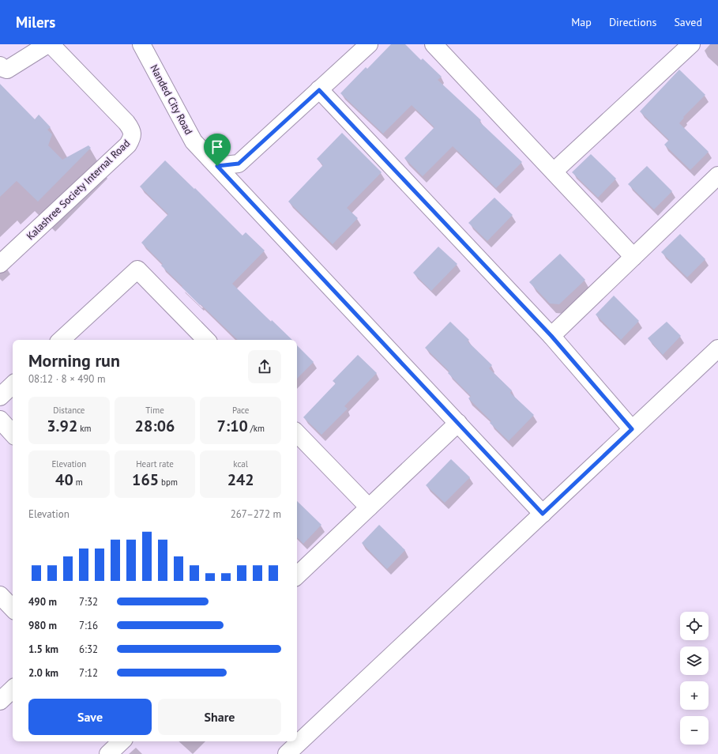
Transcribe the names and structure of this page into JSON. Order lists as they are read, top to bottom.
{
  "streets": {
    "street": ["Nanded City Road", "Kalashree Society Internal Road"]
  },
  "page": {
    "header": "Milers",
    "nav": ["Map", "Directions", "Saved"],
    "heading": ["Morning run", "08:12 · 8 × 490 m"],
    "stats": [
      ["Distance", "3.92 km"],
      ["Time", "28:06"],
      ["Pace", "7:10 /km"],
      ["Elevation", "40 m"],
      ["Heart rate", "165 bpm"],
      ["kcal", "242"]
    ],
    "chart": ["Elevation", "267–272 m"],
    "list": [
      {
        "name": "490 m",
        "note": "7:32"
      },
      {
        "name": "980 m",
        "note": "7:16"
      },
      {
        "name": "1.5 km",
        "note": "6:32"
      },
      {
        "name": "2.0 km",
        "note": "7:12"
      }
    ],
    "map_buttons": ["+", "−"],
    "buttons": ["Save", "Share"]
  }
}
